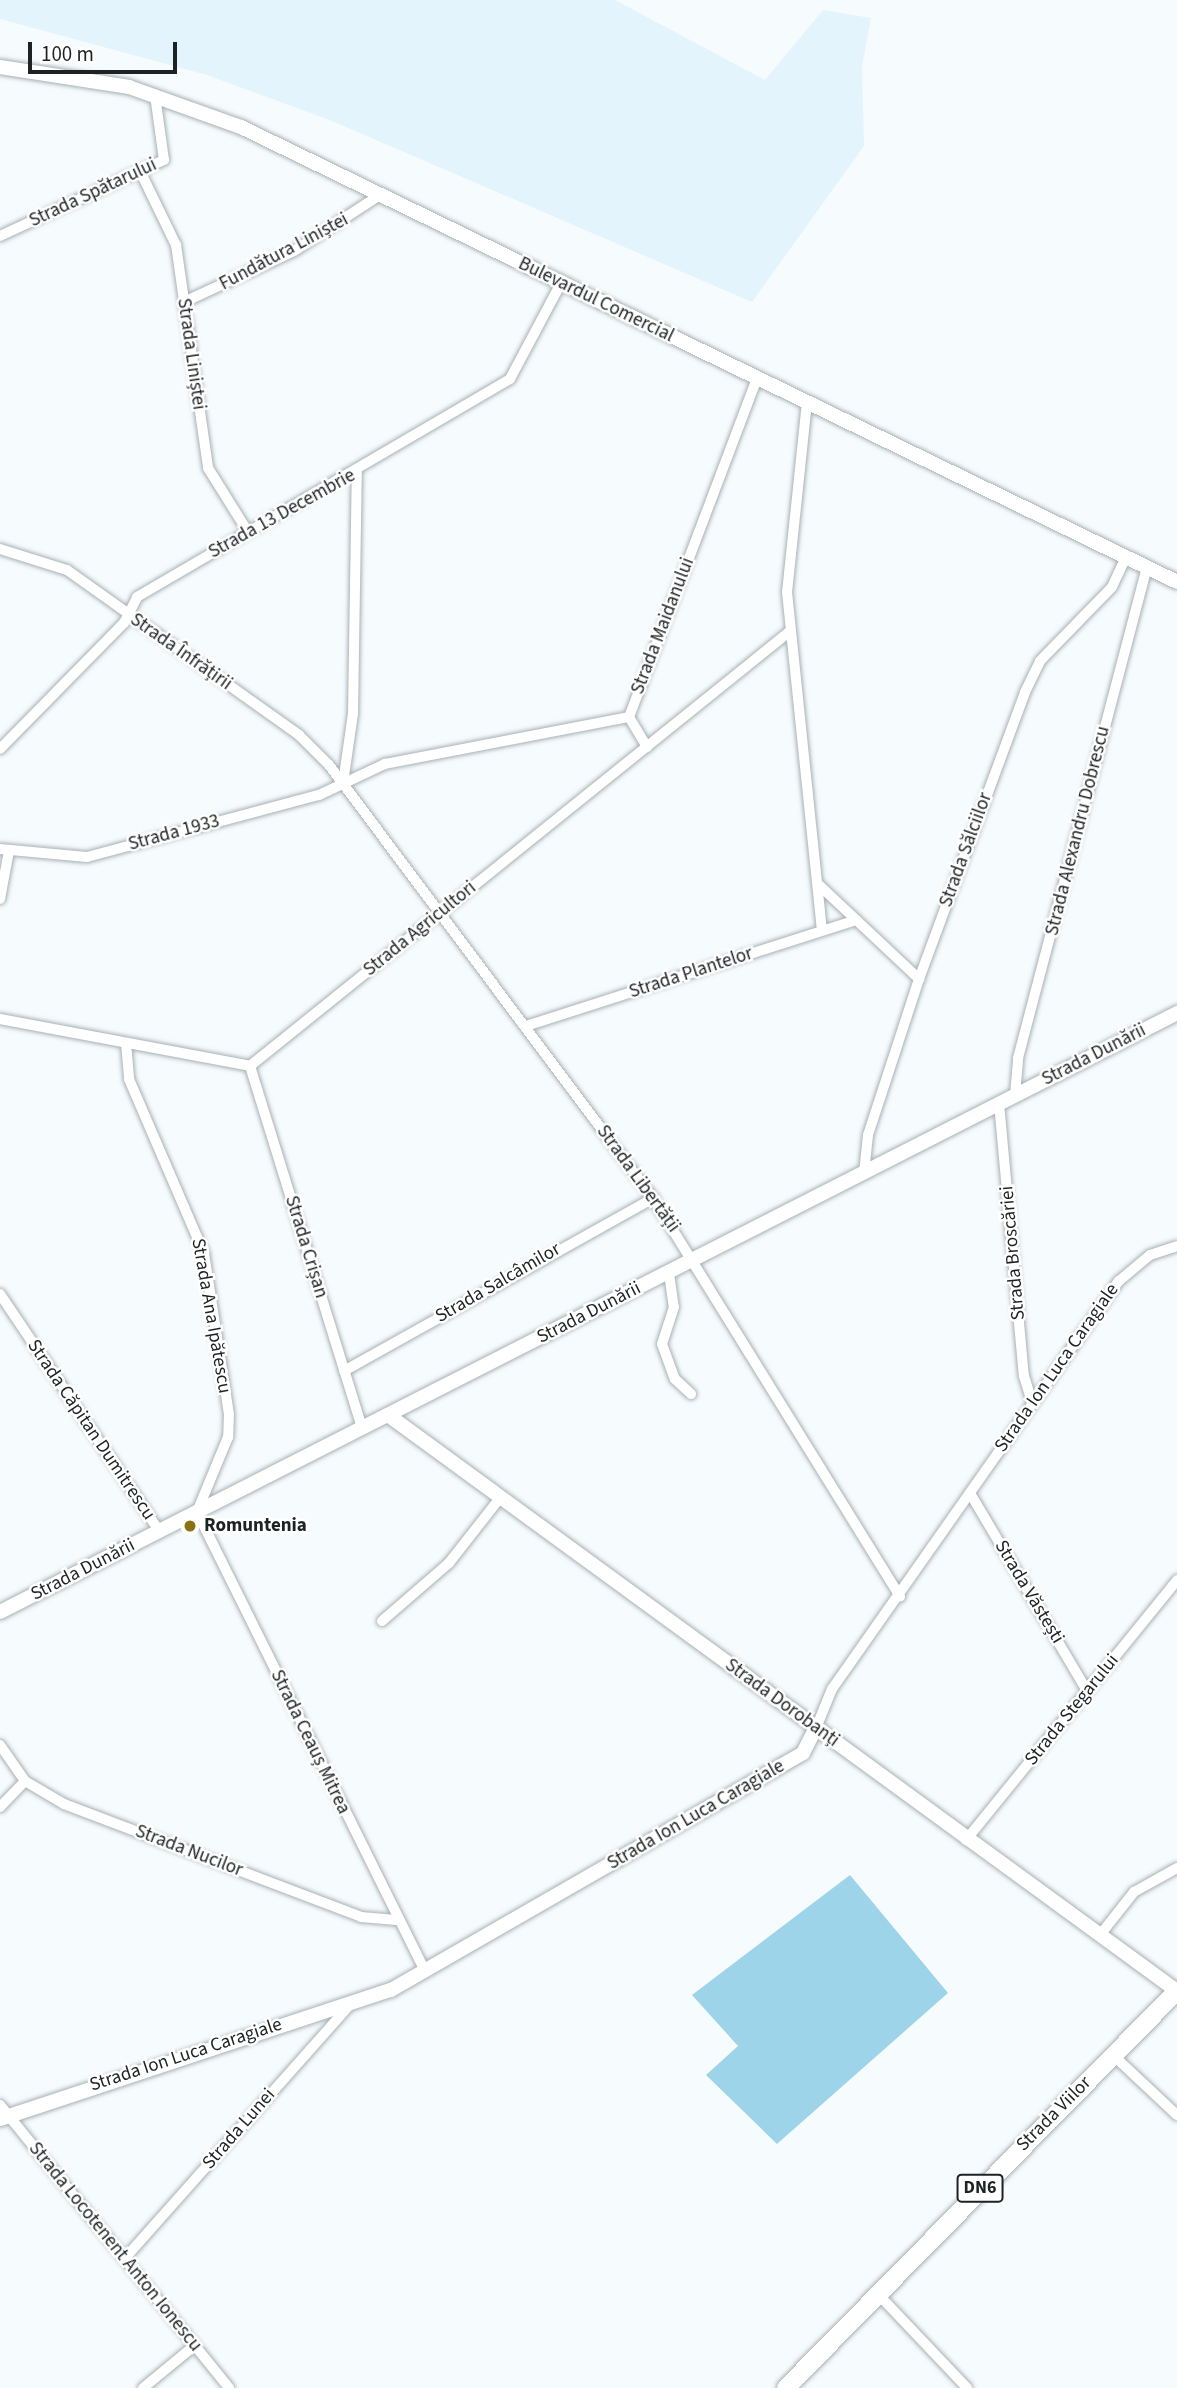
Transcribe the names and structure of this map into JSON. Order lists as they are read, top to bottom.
{
  "streets": {
    "highway": ["Strada Viilor", "DN6"],
    "main road": [
      "Bulevardul Comercial",
      "Strada Dunării",
      "Strada Ion Luca Caragiale",
      "Strada Dorobanți"
    ],
    "street": [
      "Strada Spătarului",
      "Fundătura Liniștei",
      "Strada Liniștei",
      "Strada 13 Decembrie",
      "Strada Maidanului",
      "Strada Înfrățirii",
      "Strada Alexandru Dobrescu",
      "Strada 1933",
      "Strada Sălciilor",
      "Strada Agricultori",
      "Strada Plantelor",
      "Strada Libertății",
      "Strada Crișan",
      "Strada Broscăriei",
      "Strada Salcâmilor",
      "Strada Ana Ipătescu",
      "Strada Căpitan Dumitrescu",
      "Strada Văstești",
      "Strada Stegarului",
      "Strada Ceauș Mitrea",
      "Strada Nucilor",
      "Strada Lunei",
      "Strada Locotenent Anton Ionescu"
    ]
  },
  "crossings": [
    ["Strada Spătarului", "Bulevardul Comercial"],
    ["Strada Spătarului", "Strada Liniștei"],
    ["Fundătura Liniștei", "Bulevardul Comercial"],
    ["Fundătura Liniștei", "Strada Liniștei"],
    ["Bulevardul Comercial", "Strada 13 Decembrie"],
    ["Bulevardul Comercial", "Strada Maidanului"],
    ["Bulevardul Comercial", "Strada Alexandru Dobrescu"],
    ["Bulevardul Comercial", "Strada Sălciilor"],
    ["Strada Liniștei", "Strada 13 Decembrie"],
    ["Strada 13 Decembrie", "Strada Înfrățirii"],
    ["Strada Maidanului", "Strada Înfrățirii"],
    ["Strada Maidanului", "Strada 1933"],
    ["Strada Maidanului", "Strada Libertății"],
    ["Strada Înfrățirii", "Strada 1933"],
    ["Strada Înfrățirii", "Strada Libertății"],
    ["Strada Alexandru Dobrescu", "Strada Dunării"],
    ["Strada 1933", "Strada Libertății"],
    ["Strada Sălciilor", "Strada Dunării"],
    ["Strada Agricultori", "Strada Libertății"],
    ["Strada Agricultori", "Strada Crișan"],
    ["Strada Plantelor", "Strada Libertății"],
    ["Strada Dunării", "Strada Libertății"],
    ["Strada Dunării", "Strada Crișan"],
    ["Strada Dunării", "Strada Broscăriei"],
    ["Strada Dunării", "Strada Ana Ipătescu"],
    ["Strada Dunării", "Strada Căpitan Dumitrescu"],
    ["Strada Dunării", "Strada Dorobanți"],
    ["Strada Dunării", "Strada Ceauș Mitrea"],
    ["Strada Libertății", "Strada Salcâmilor"],
    ["Strada Libertății", "Strada Ion Luca Caragiale"],
    ["Strada Crișan", "Strada Salcâmilor"],
    ["Strada Broscăriei", "Strada Ion Luca Caragiale"],
    ["Strada Ana Ipătescu", "Strada Ceauș Mitrea"],
    ["Strada Ion Luca Caragiale", "Strada Văstești"],
    ["Strada Ion Luca Caragiale", "Strada Dorobanți"],
    ["Strada Ion Luca Caragiale", "Strada Ceauș Mitrea"],
    ["Strada Ion Luca Caragiale", "Strada Lunei"],
    ["Strada Ion Luca Caragiale", "Strada Locotenent Anton Ionescu"],
    ["Strada Văstești", "Strada Stegarului"],
    ["Strada Dorobanți", "Strada Stegarului"],
    ["Strada Dorobanți", "Strada Viilor"],
    ["Strada Ceauș Mitrea", "Strada Nucilor"],
    ["Strada Lunei", "Strada Locotenent Anton Ionescu"]
  ],
  "places": ["Romuntenia"],
  "scale_bar": "100 m"
}
